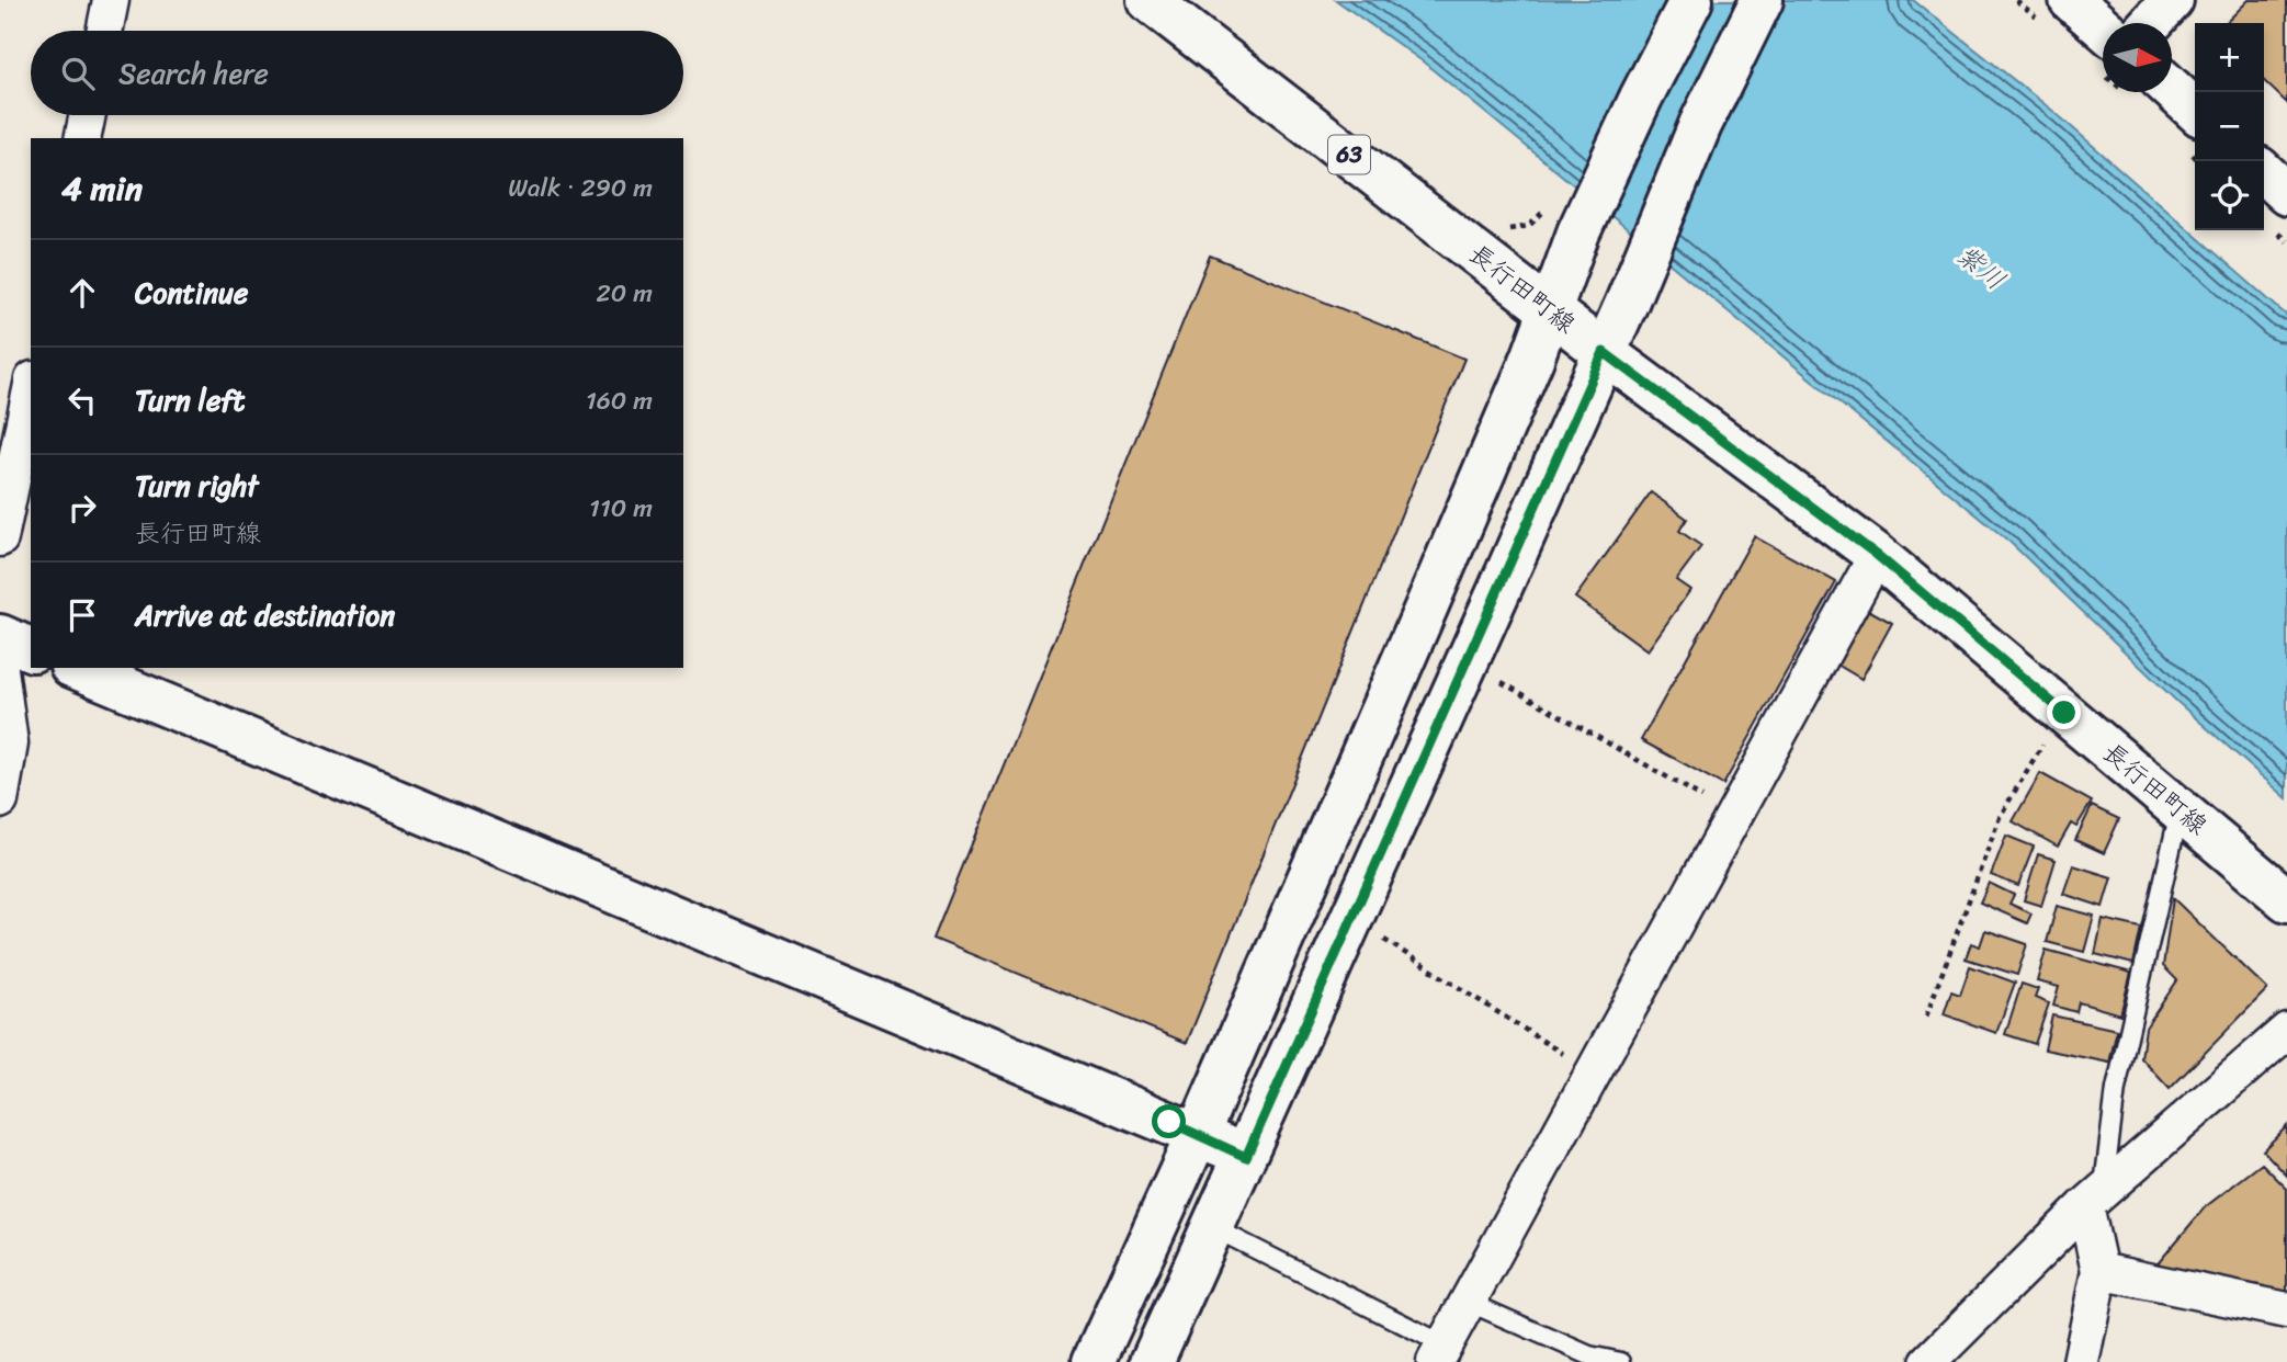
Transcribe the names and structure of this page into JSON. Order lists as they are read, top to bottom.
{
  "streets": {
    "street": ["63", "長行田町線"]
  },
  "water": ["紫川"],
  "north": "right",
  "page": {
    "map_buttons": ["+", "−"],
    "search": "Search here",
    "heading": ["4 min", "Walk · 290 m"],
    "list": [
      ["Continue", "20 m"],
      ["Turn left", "160 m"],
      ["Turn right", "長行田町線", "110 m"],
      "Arrive at destination"
    ]
  }
}
